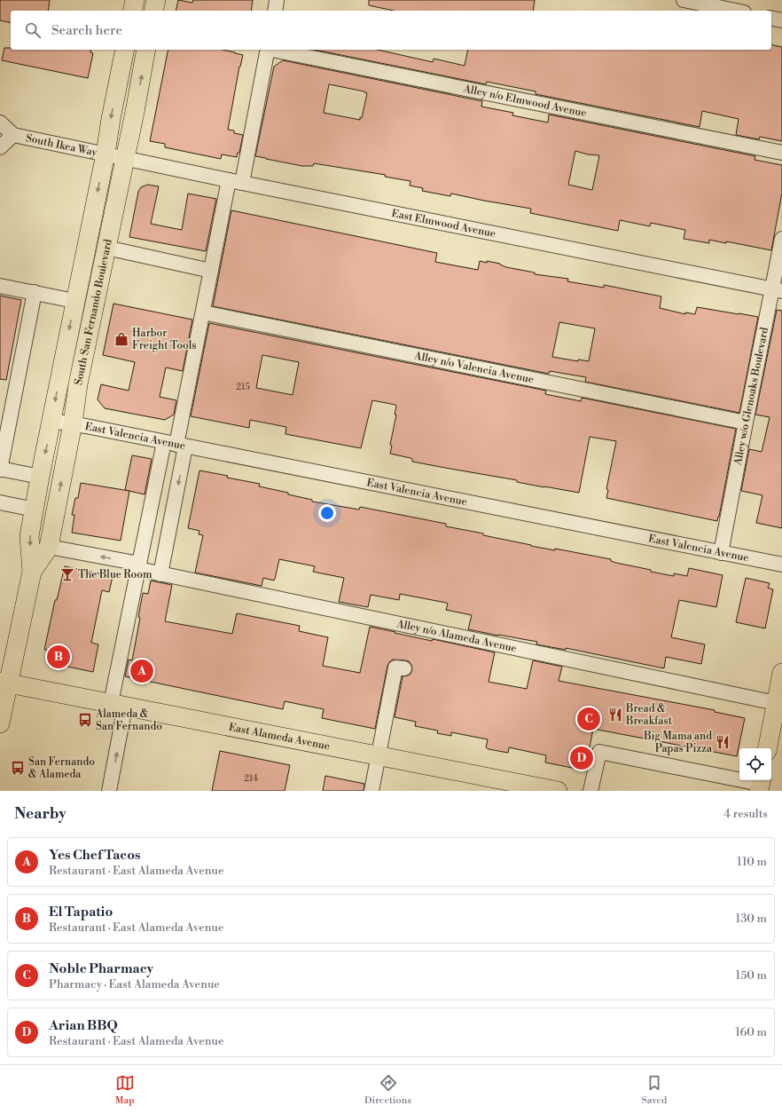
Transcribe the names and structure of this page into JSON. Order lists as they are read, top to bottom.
{
  "streets": {
    "main road": ["South San Fernando Boulevard", "East Alameda Avenue"],
    "street": [
      "Alley n/o Elmwood Avenue",
      "South Ikea Way",
      "East Elmwood Avenue",
      "Alley n/o Valencia Avenue",
      "Alley w/o Glenoaks Boulevard",
      "East Valencia Avenue",
      "Alley n/o Alameda Avenue"
    ]
  },
  "crossings": [
    ["South Ikea Way", "East Elmwood Avenue"],
    ["South Ikea Way", "South San Fernando Boulevard"],
    ["East Elmwood Avenue", "South San Fernando Boulevard"],
    ["East Elmwood Avenue", "Alley w/o Glenoaks Boulevard"],
    ["South San Fernando Boulevard", "East Valencia Avenue"],
    ["South San Fernando Boulevard", "Alley n/o Alameda Avenue"],
    ["South San Fernando Boulevard", "East Alameda Avenue"],
    ["Alley n/o Valencia Avenue", "Alley w/o Glenoaks Boulevard"],
    ["Alley w/o Glenoaks Boulevard", "East Valencia Avenue"]
  ],
  "places": {
    "shop": ["Harbor Freight Tools"],
    "bar": ["The Blue Room"],
    "restaurant": ["Bread & Breakfast", "Big Mama and Papas Pizza"],
    "bus stop": ["Alameda & San Fernando", "San Fernando & Alameda"]
  },
  "house_numbers": ["215", "214"],
  "page": {
    "search": "Search here",
    "pins": [
      "B",
      "A",
      "C",
      "D"
    ],
    "heading": ["Nearby", "4 results"],
    "list": [
      {
        "mark": "A",
        "name": "Yes Chef Tacos",
        "note": "Restaurant · East Alameda Avenue",
        "value": "110 m"
      },
      {
        "mark": "B",
        "name": "El Tapatio",
        "note": "Restaurant · East Alameda Avenue",
        "value": "130 m"
      },
      {
        "mark": "C",
        "name": "Noble Pharmacy",
        "note": "Pharmacy · East Alameda Avenue",
        "value": "150 m"
      },
      {
        "mark": "D",
        "name": "Arian BBQ",
        "note": "Restaurant · East Alameda Avenue",
        "value": "160 m"
      }
    ],
    "nav": ["Map", "Directions", "Saved"]
  }
}
